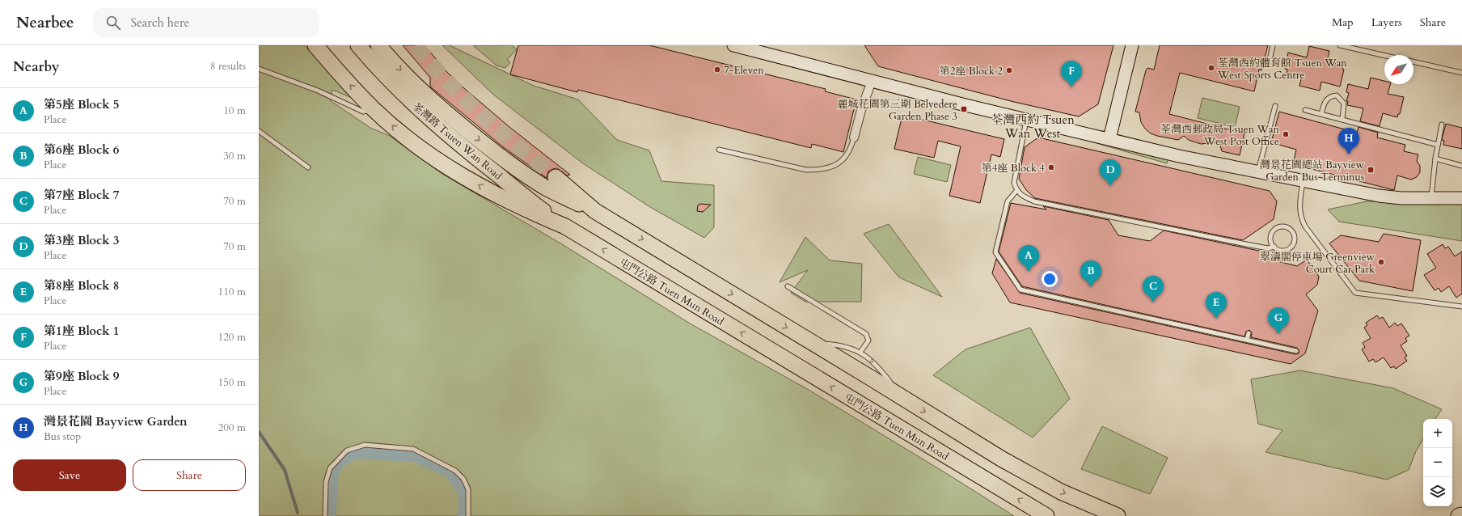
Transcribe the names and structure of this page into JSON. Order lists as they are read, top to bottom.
{
  "streets": {
    "highway": ["荃灣路 Tsuen Wan Road", "屯門公路 Tuen Mun Road"]
  },
  "crossings": [
    ["荃灣路 Tsuen Wan Road", "屯門公路 Tuen Mun Road"]
  ],
  "districts": ["荃灣西約 Tsuen Wan West"],
  "places": {
    "other": [
      "荃灣西約體育館 Tsuen Wan West Sports Centre",
      "7-Eleven",
      "第2座 Block 2",
      "荃灣西郵政局 Tsuen Wan West Post Office",
      "第4座 Block 4",
      "翠濤閣停車場 Greenview Court Car Park"
    ],
    "transit": ["麗城花園第三期 Belvedere Garden Phase 3", "灣景花園總站 Bayview Garden Bus Terminus"]
  },
  "north": "bottom left",
  "page": {
    "header": "Nearbee",
    "search": "Search here",
    "nav": ["Map", "Layers", "Share"],
    "heading": ["Nearby", "8 results"],
    "pins": [
      "F",
      "H",
      "D",
      "A",
      "B",
      "C",
      "E",
      "G"
    ],
    "list": [
      {
        "mark": "A",
        "name": "第5座 Block 5",
        "note": "Place",
        "value": "10 m"
      },
      {
        "mark": "B",
        "name": "第6座 Block 6",
        "note": "Place",
        "value": "30 m"
      },
      {
        "mark": "C",
        "name": "第7座 Block 7",
        "note": "Place",
        "value": "70 m"
      },
      {
        "mark": "D",
        "name": "第3座 Block 3",
        "note": "Place",
        "value": "70 m"
      },
      {
        "mark": "E",
        "name": "第8座 Block 8",
        "note": "Place",
        "value": "110 m"
      },
      {
        "mark": "F",
        "name": "第1座 Block 1",
        "note": "Place",
        "value": "120 m"
      },
      {
        "mark": "G",
        "name": "第9座 Block 9",
        "note": "Place",
        "value": "150 m"
      },
      {
        "mark": "H",
        "name": "灣景花園 Bayview Garden",
        "note": "Bus stop",
        "value": "200 m"
      }
    ],
    "map_buttons": ["+", "−"],
    "buttons": ["Save", "Share"]
  }
}
